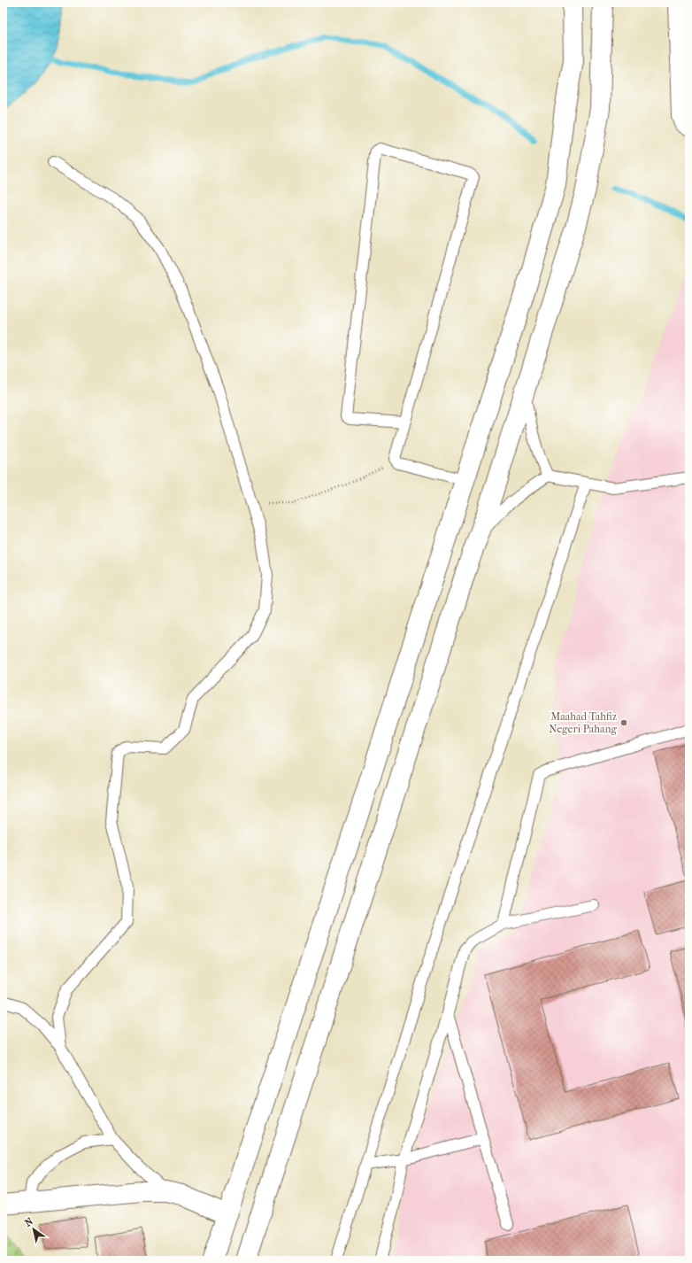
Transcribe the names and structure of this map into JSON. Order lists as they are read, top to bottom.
{
  "places": ["Maahad Tahfiz Negeri Pahang"],
  "north": "top left"
}
